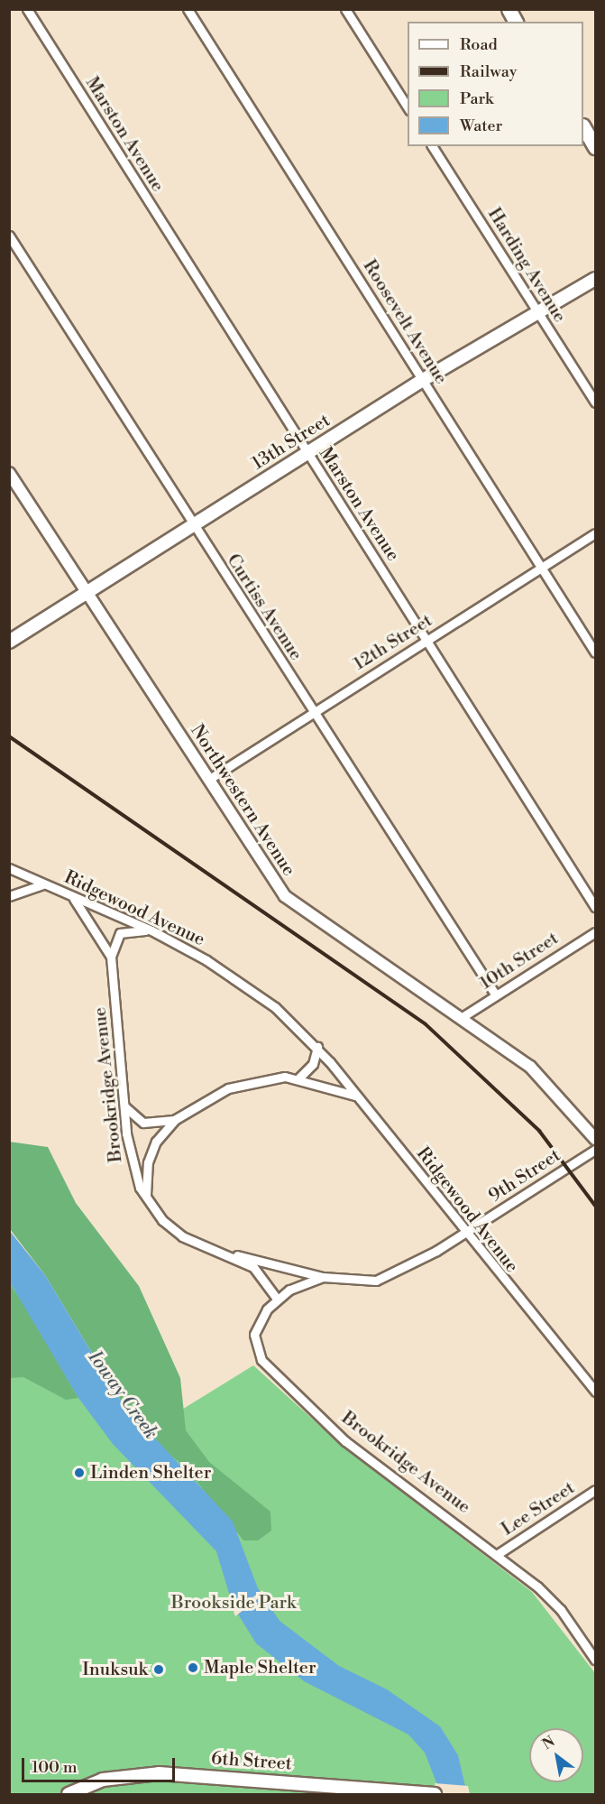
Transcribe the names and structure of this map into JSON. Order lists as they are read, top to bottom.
{
  "streets": {
    "main road": ["13th Street", "6th Street"],
    "street": [
      "Marston Avenue",
      "Harding Avenue",
      "Roosevelt Avenue",
      "Curtiss Avenue",
      "12th Street",
      "Northwestern Avenue",
      "Ridgewood Avenue",
      "10th Street",
      "Brookridge Avenue",
      "9th Street",
      "Lee Street"
    ]
  },
  "crossings": [
    ["Marston Avenue", "13th Street"],
    ["Marston Avenue", "12th Street"],
    ["Harding Avenue", "13th Street"],
    ["Roosevelt Avenue", "13th Street"],
    ["Roosevelt Avenue", "12th Street"],
    ["13th Street", "Curtiss Avenue"],
    ["13th Street", "Northwestern Avenue"],
    ["Curtiss Avenue", "12th Street"],
    ["Curtiss Avenue", "10th Street"],
    ["12th Street", "Northwestern Avenue"],
    ["Northwestern Avenue", "10th Street"],
    ["Ridgewood Avenue", "Brookridge Avenue"],
    ["Ridgewood Avenue", "9th Street"],
    ["Brookridge Avenue", "9th Street"],
    ["Brookridge Avenue", "Lee Street"]
  ],
  "water": ["Ioway Creek"],
  "parks": ["Brookside Park"],
  "places": ["Linden Shelter", "Maple Shelter", "Inuksuk"],
  "legend": [
    "Road",
    "Railway",
    "Park",
    "Water"
  ],
  "scale_bar": "100 m",
  "north": "top left"
}
